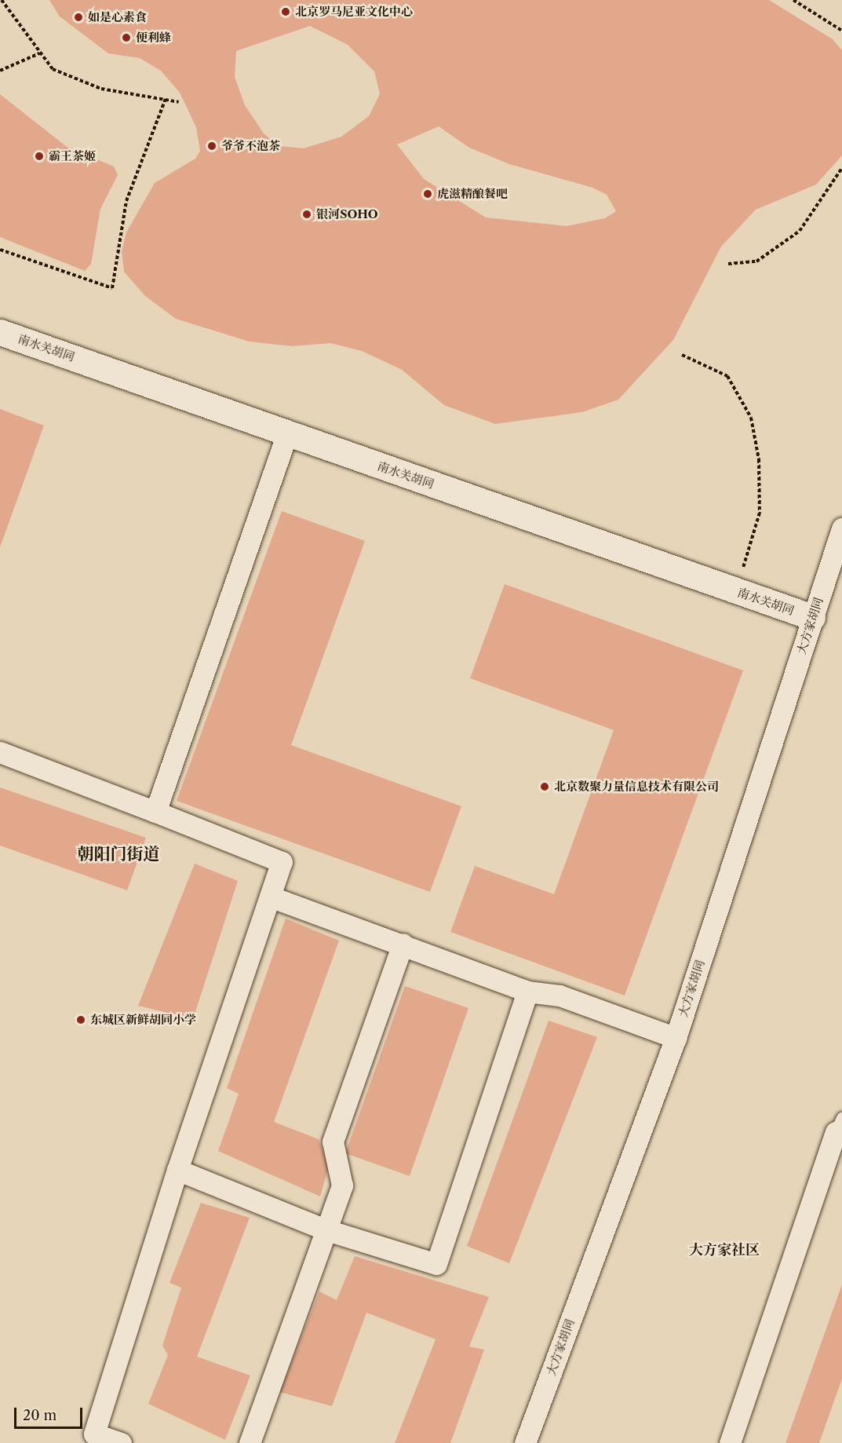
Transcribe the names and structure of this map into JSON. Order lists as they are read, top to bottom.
{
  "streets": {
    "street": ["南水关胡同", "大方家胡同"]
  },
  "crossings": [
    ["南水关胡同", "大方家胡同"]
  ],
  "districts": ["朝阳门街道", "大方家社区"],
  "places": [
    "北京罗马尼亚文化中心",
    "如是心素食",
    "便利蜂",
    "爷爷不泡茶",
    "霸王茶姬",
    "虎滋精酿餐吧",
    "银河SOHO",
    "北京数聚力量信息技术有限公司",
    "东城区新鲜胡同小学"
  ],
  "scale_bar": "20 m"
}
